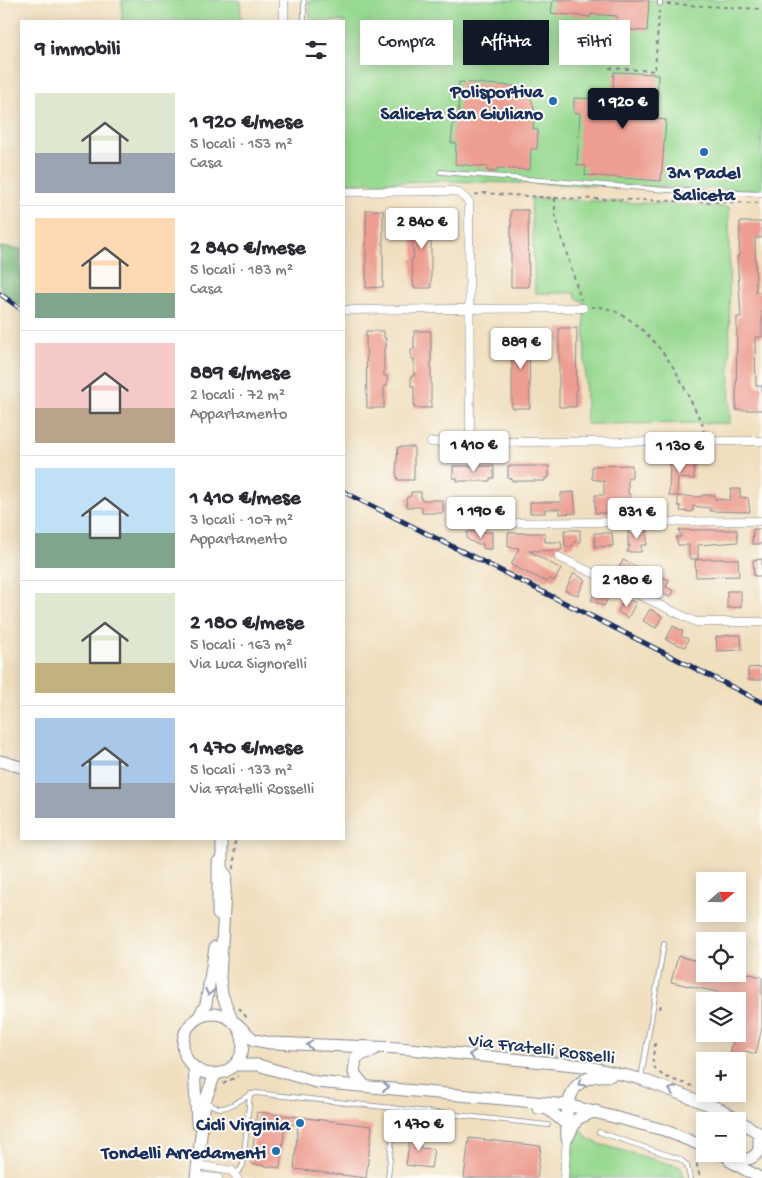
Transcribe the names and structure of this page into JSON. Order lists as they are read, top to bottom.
{
  "streets": {
    "street": ["Via Fratelli Rosselli"]
  },
  "places": [
    "Polisportiva Saliceta San Giuliano",
    "3M Padel Saliceta",
    "Cicli Virginia",
    "Tondelli Arredamenti"
  ],
  "north": "right",
  "page": {
    "chip": ["Compra", "Affitta", "Filtri"],
    "heading": "9 immobili",
    "list": [
      {
        "name": "1 920 €/mese",
        "note": "5 locali · 153 m² · Casa"
      },
      {
        "name": "2 840 €/mese",
        "note": "5 locali · 183 m² · Casa"
      },
      {
        "name": "889 €/mese",
        "note": "2 locali · 72 m² · Appartamento"
      },
      {
        "name": "1 410 €/mese",
        "note": "3 locali · 107 m² · Appartamento"
      },
      {
        "name": "2 180 €/mese",
        "note": "5 locali · 163 m² · Via Luca Signorelli"
      },
      {
        "name": "1 470 €/mese",
        "note": "5 locali · 133 m² · Via Fratelli Rosselli"
      }
    ],
    "price": [
      "1 920 €",
      "2 840 €",
      "889 €",
      "1 410 €",
      "1 130 €",
      "1 190 €",
      "831 €",
      "2 180 €",
      "1 470 €"
    ],
    "map_buttons": ["+", "−"]
  }
}
